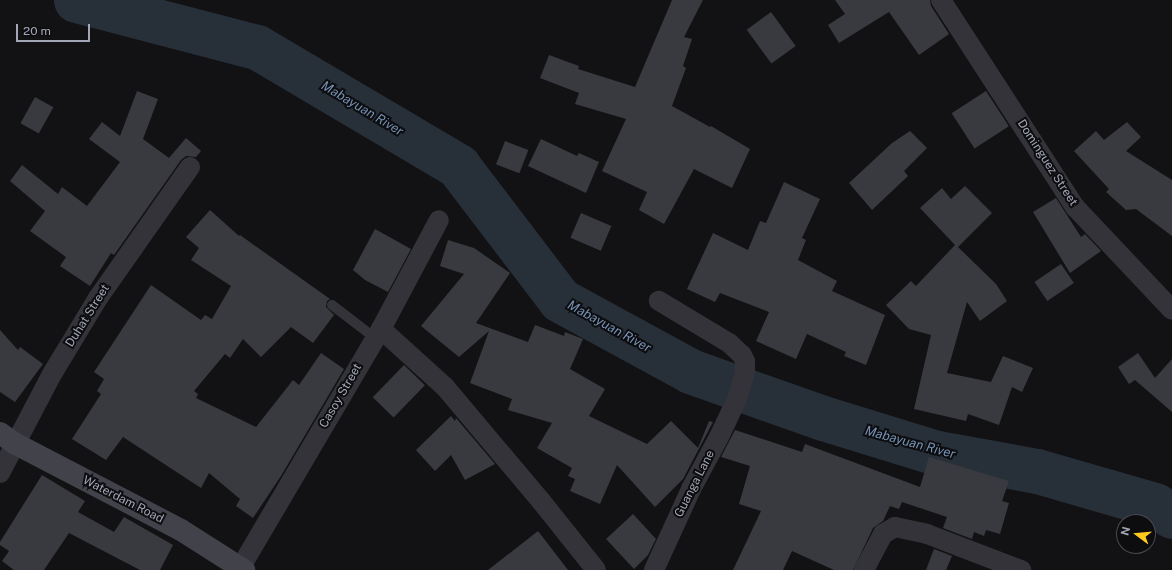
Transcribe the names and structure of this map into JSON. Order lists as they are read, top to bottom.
{
  "streets": {
    "street": [
      "Dominguez Street",
      "Duhat Street",
      "Casoy Street",
      "Guanga Lane",
      "Waterdam Road"
    ]
  },
  "crossings": [
    ["Duhat Street", "Waterdam Road"],
    ["Casoy Street", "Waterdam Road"]
  ],
  "water": ["Mabayuan River"],
  "scale_bar": "20 m",
  "north": "left"
}
